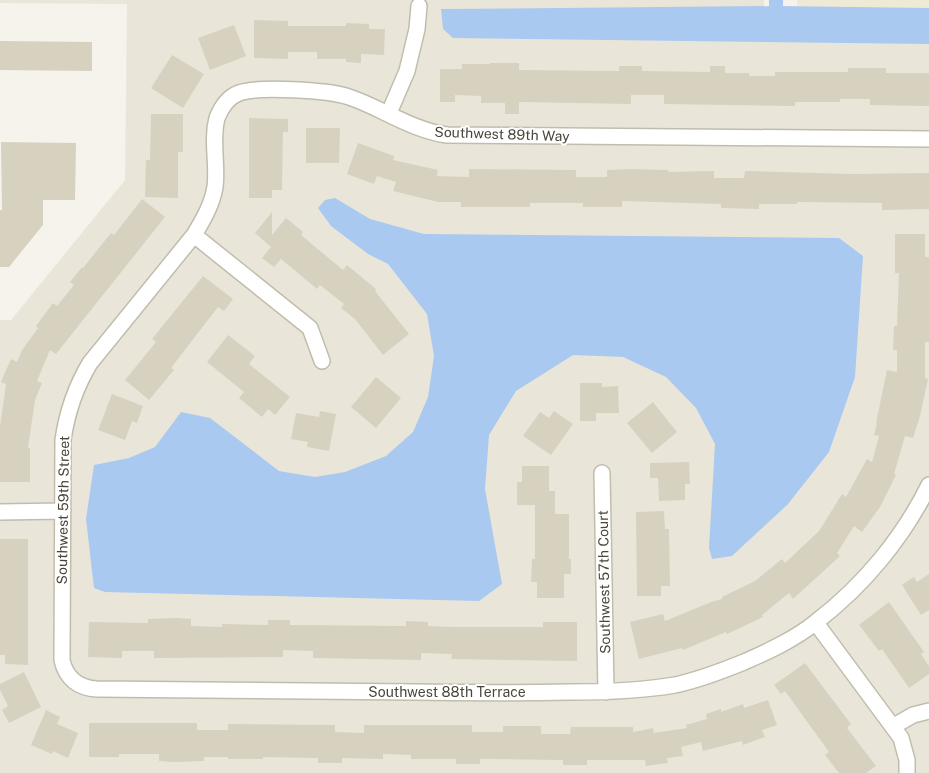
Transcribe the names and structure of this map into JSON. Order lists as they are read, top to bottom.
{
  "streets": {
    "street": [
      "Southwest 89th Way",
      "Southwest 59th Street",
      "Southwest 57th Court",
      "Southwest 88th Terrace"
    ]
  },
  "crossings": [
    ["Southwest 89th Way", "Southwest 59th Street"],
    ["Southwest 59th Street", "Southwest 88th Terrace"],
    ["Southwest 57th Court", "Southwest 88th Terrace"]
  ]
}
